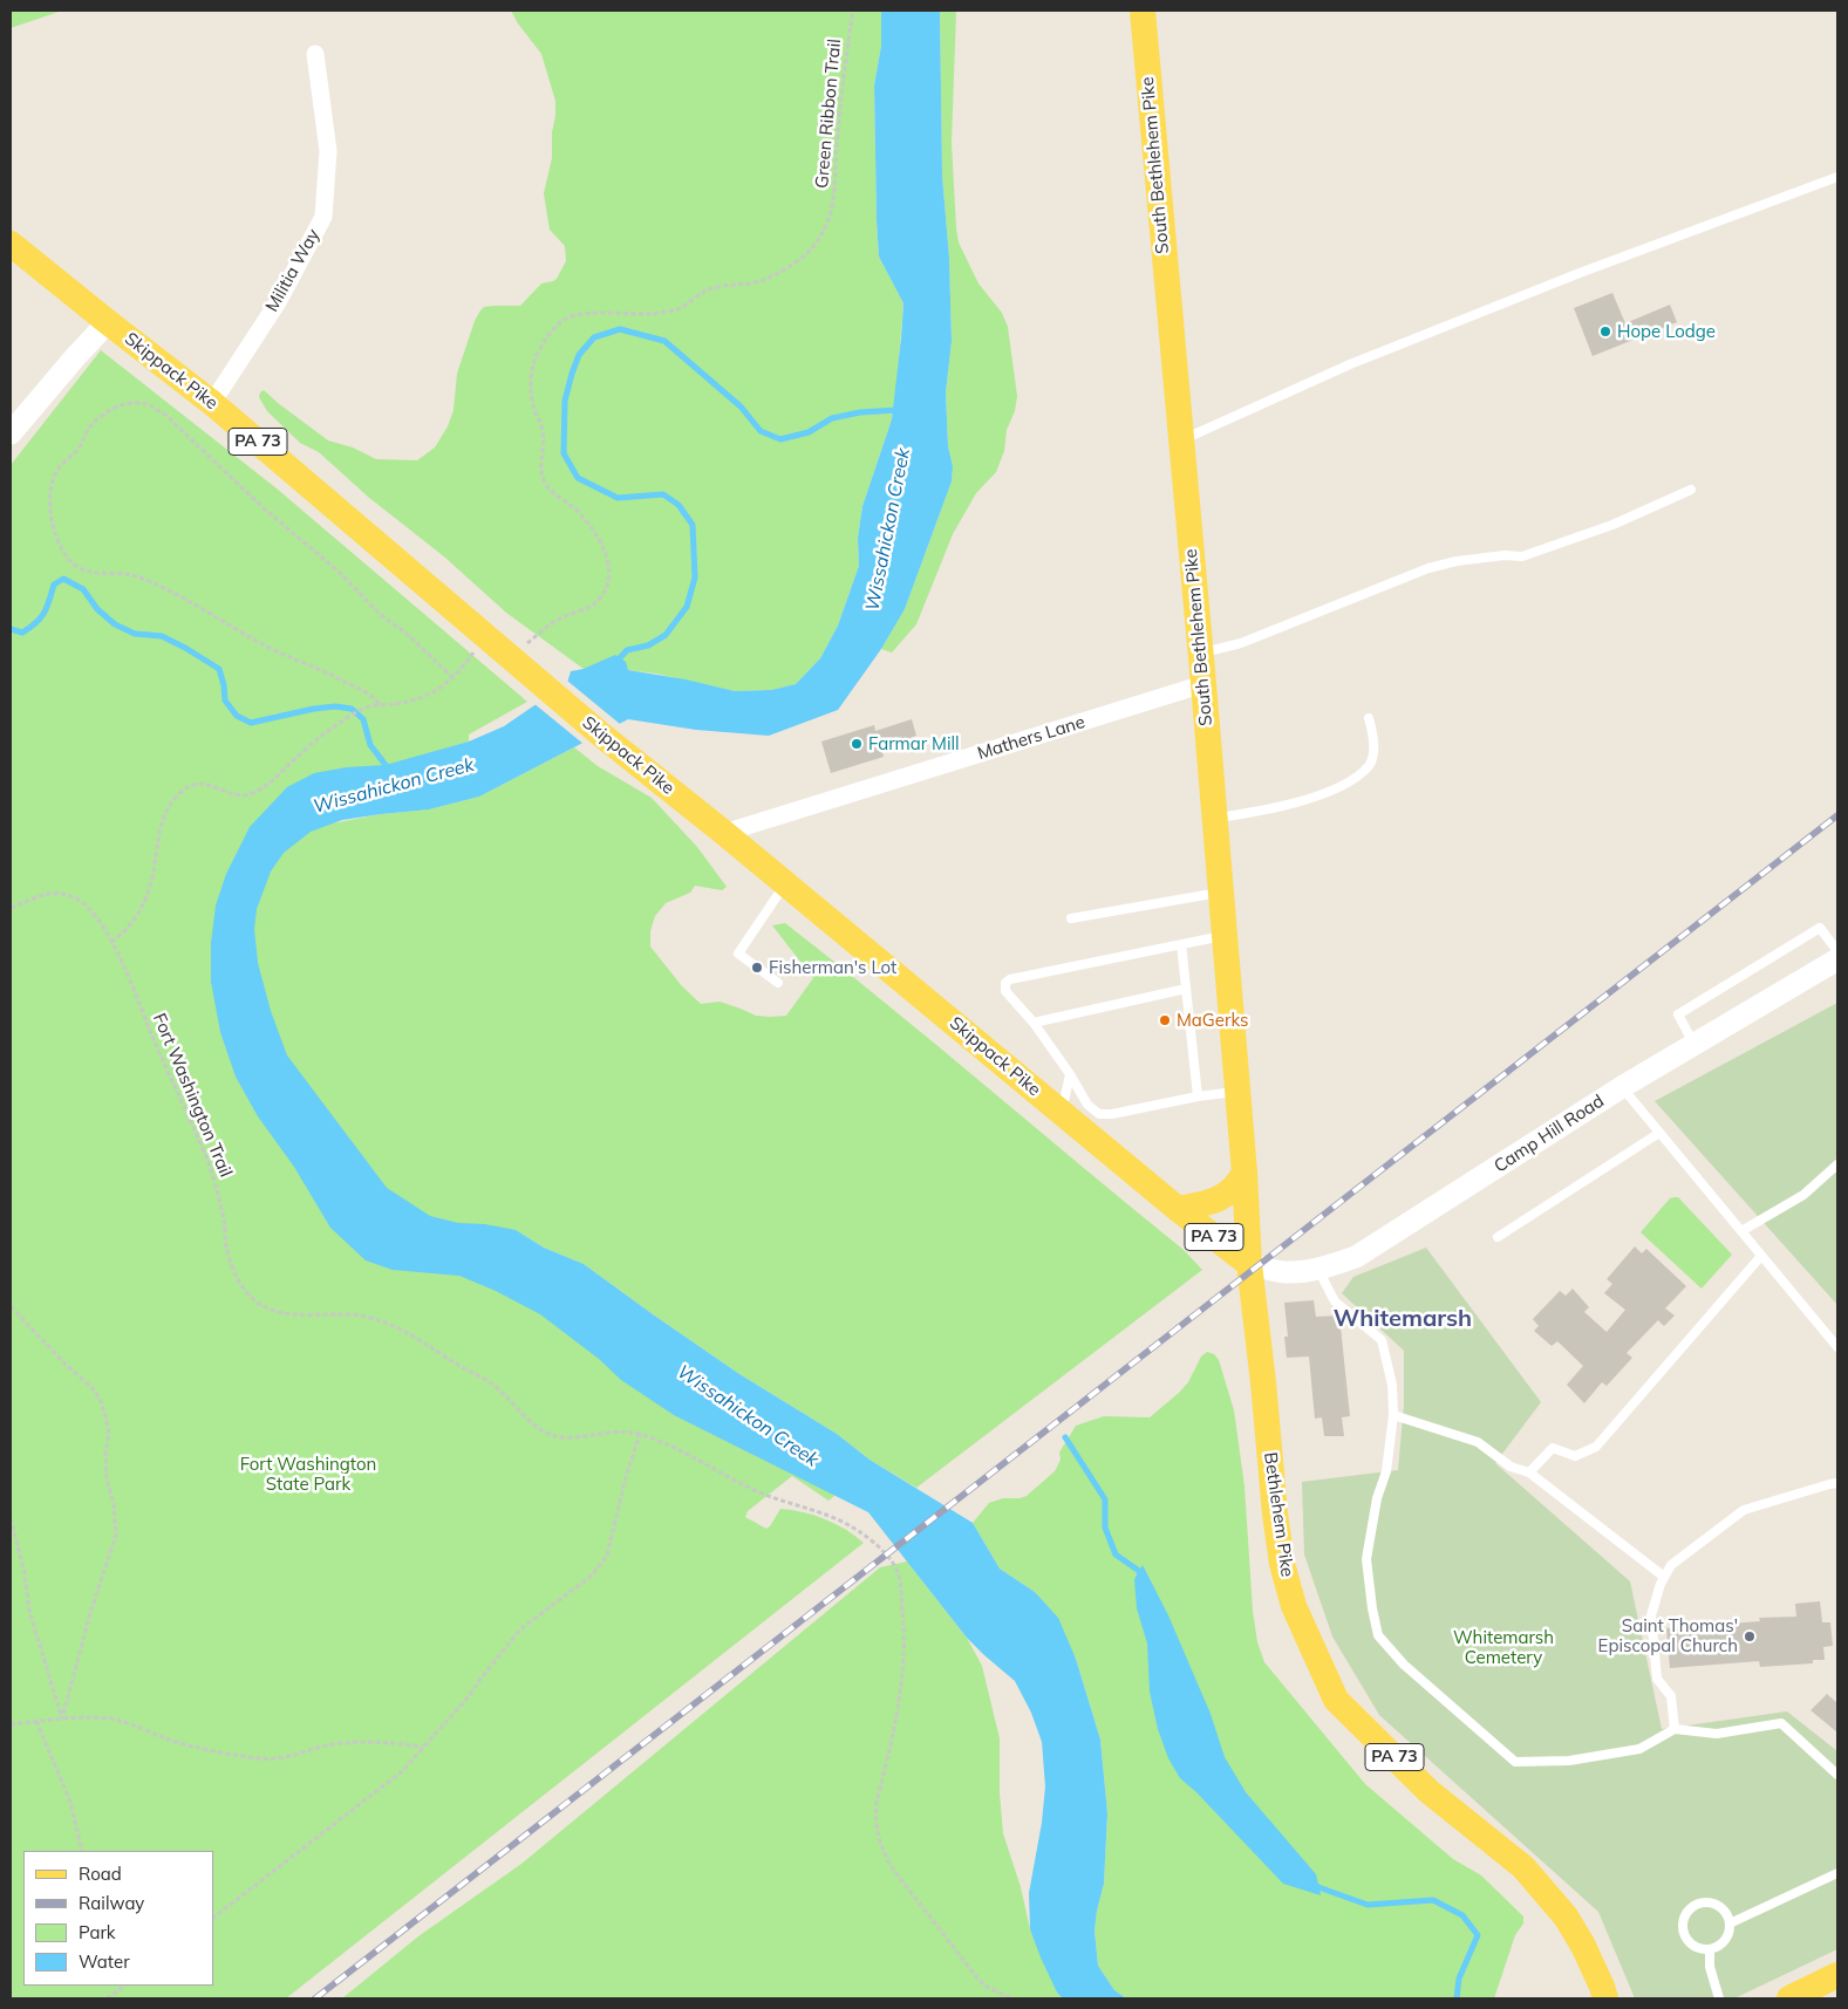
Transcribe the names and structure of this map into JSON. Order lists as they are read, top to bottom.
{
  "streets": {
    "main road": [
      "South Bethlehem Pike",
      "Skippack Pike",
      "PA 73",
      "Bethlehem Pike"
    ],
    "street": ["Militia Way", "Mathers Lane", "Camp Hill Road"],
    "path": ["Green Ribbon Trail", "Fort Washington Trail"]
  },
  "crossings": [
    ["South Bethlehem Pike", "Skippack Pike"],
    ["South Bethlehem Pike", "Mathers Lane"],
    ["South Bethlehem Pike", "Camp Hill Road"],
    ["South Bethlehem Pike", "Bethlehem Pike"],
    ["Militia Way", "Skippack Pike"],
    ["Skippack Pike", "Mathers Lane"],
    ["Skippack Pike", "Camp Hill Road"],
    ["Skippack Pike", "Bethlehem Pike"],
    ["Camp Hill Road", "Bethlehem Pike"]
  ],
  "districts": ["Whitemarsh"],
  "water": ["Wissahickon Creek"],
  "parks": ["Fort Washington State Park", "Whitemarsh Cemetery"],
  "places": [
    "Hope Lodge",
    "Farmar Mill",
    "Fisherman's Lot",
    "MaGerks",
    "Saint Thomas' Episcopal Church"
  ],
  "legend": [
    "Road",
    "Railway",
    "Park",
    "Water"
  ]
}
